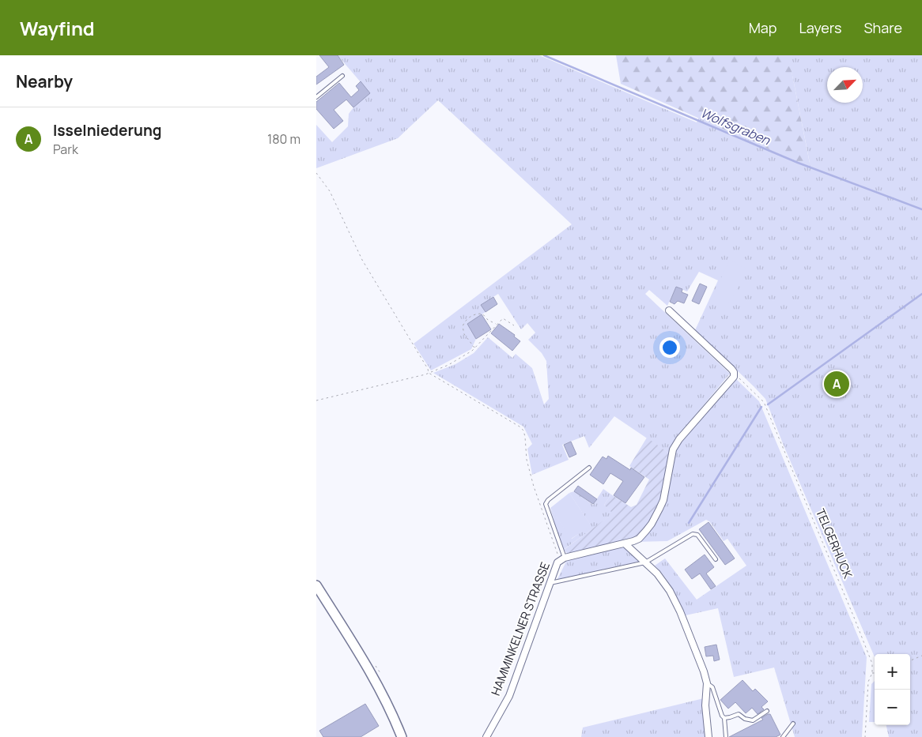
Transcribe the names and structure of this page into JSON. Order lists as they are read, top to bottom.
{
  "streets": {
    "street": ["HAMMINKELNER STRASSE"],
    "path": ["TELGERHUCK"]
  },
  "crossings": [
    ["TELGERHUCK", "HAMMINKELNER STRASSE"]
  ],
  "water": ["Wolfsgraben"],
  "north": "top right",
  "page": {
    "header": "Wayfind",
    "nav": ["Map", "Layers", "Share"],
    "heading": "Nearby",
    "list": [
      {
        "mark": "A",
        "name": "Isselniederung",
        "note": "Park",
        "value": "180 m"
      }
    ],
    "pins": "A",
    "map_buttons": ["+", "−"]
  }
}
